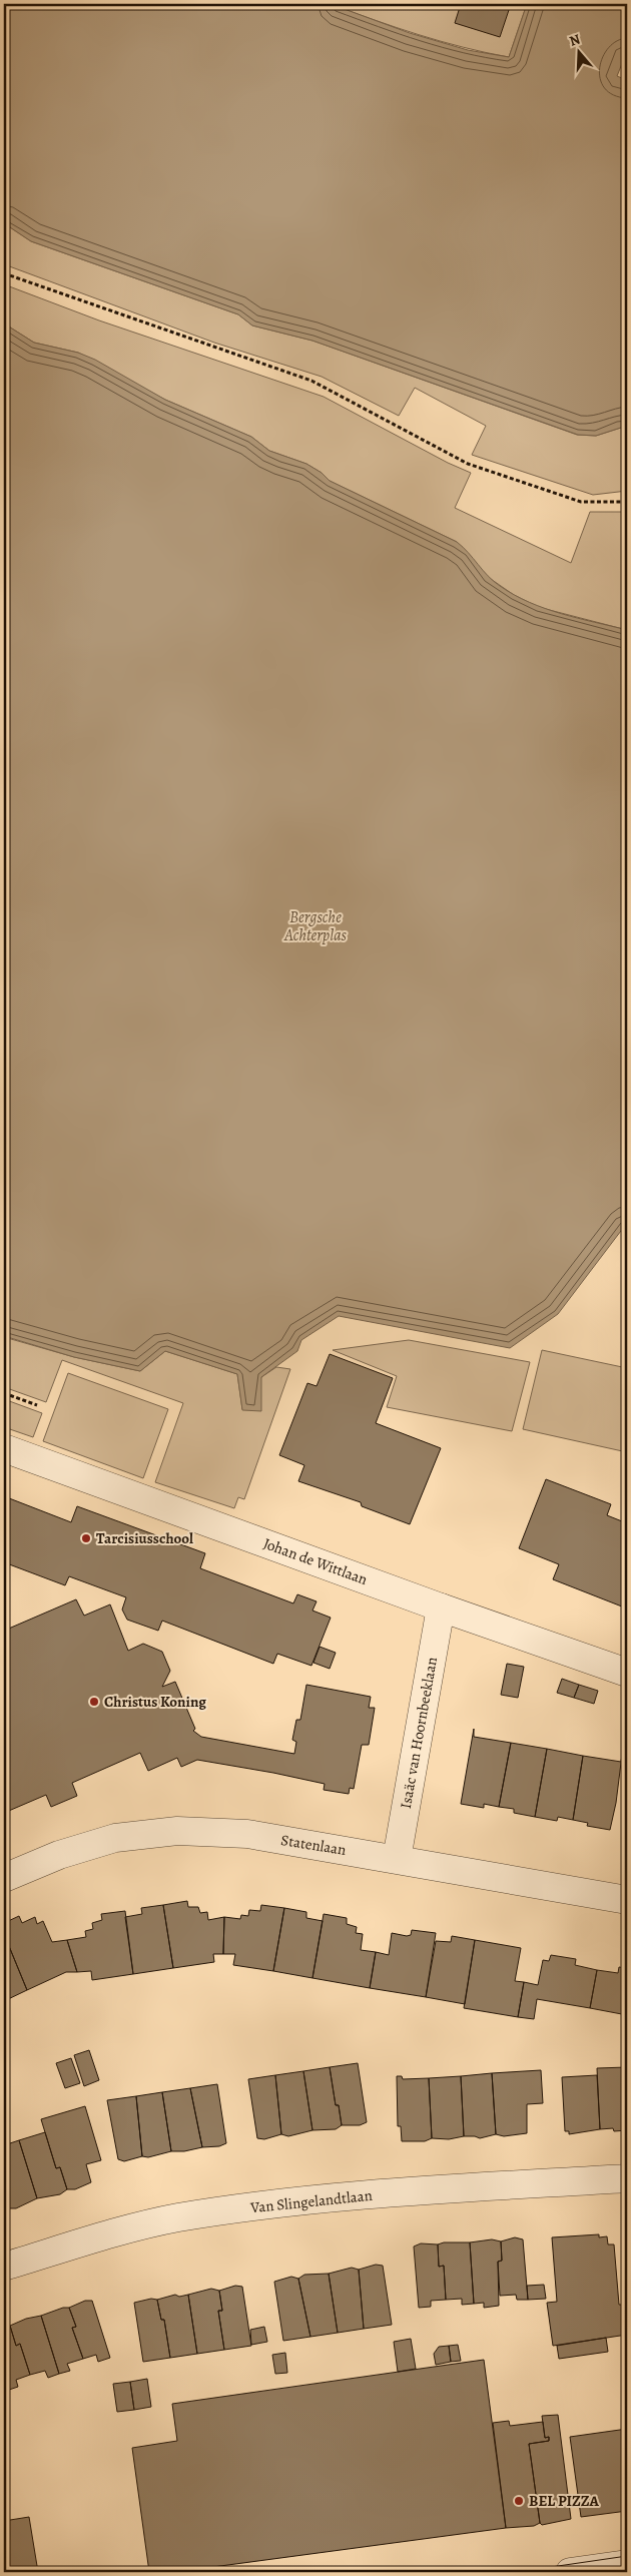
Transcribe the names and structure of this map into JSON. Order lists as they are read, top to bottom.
{
  "streets": {
    "street": [
      "Johan de Wittlaan",
      "Isaäc van Hoornbeeklaan",
      "Statenlaan",
      "Van Slingelandtlaan"
    ]
  },
  "crossings": [
    ["Johan de Wittlaan", "Isaäc van Hoornbeeklaan"],
    ["Isaäc van Hoornbeeklaan", "Statenlaan"]
  ],
  "water": ["Bergsche Achterplas"],
  "places": ["Tarcisiusschool", "Christus Koning", "BEL PIZZA"],
  "north": "top"
}
